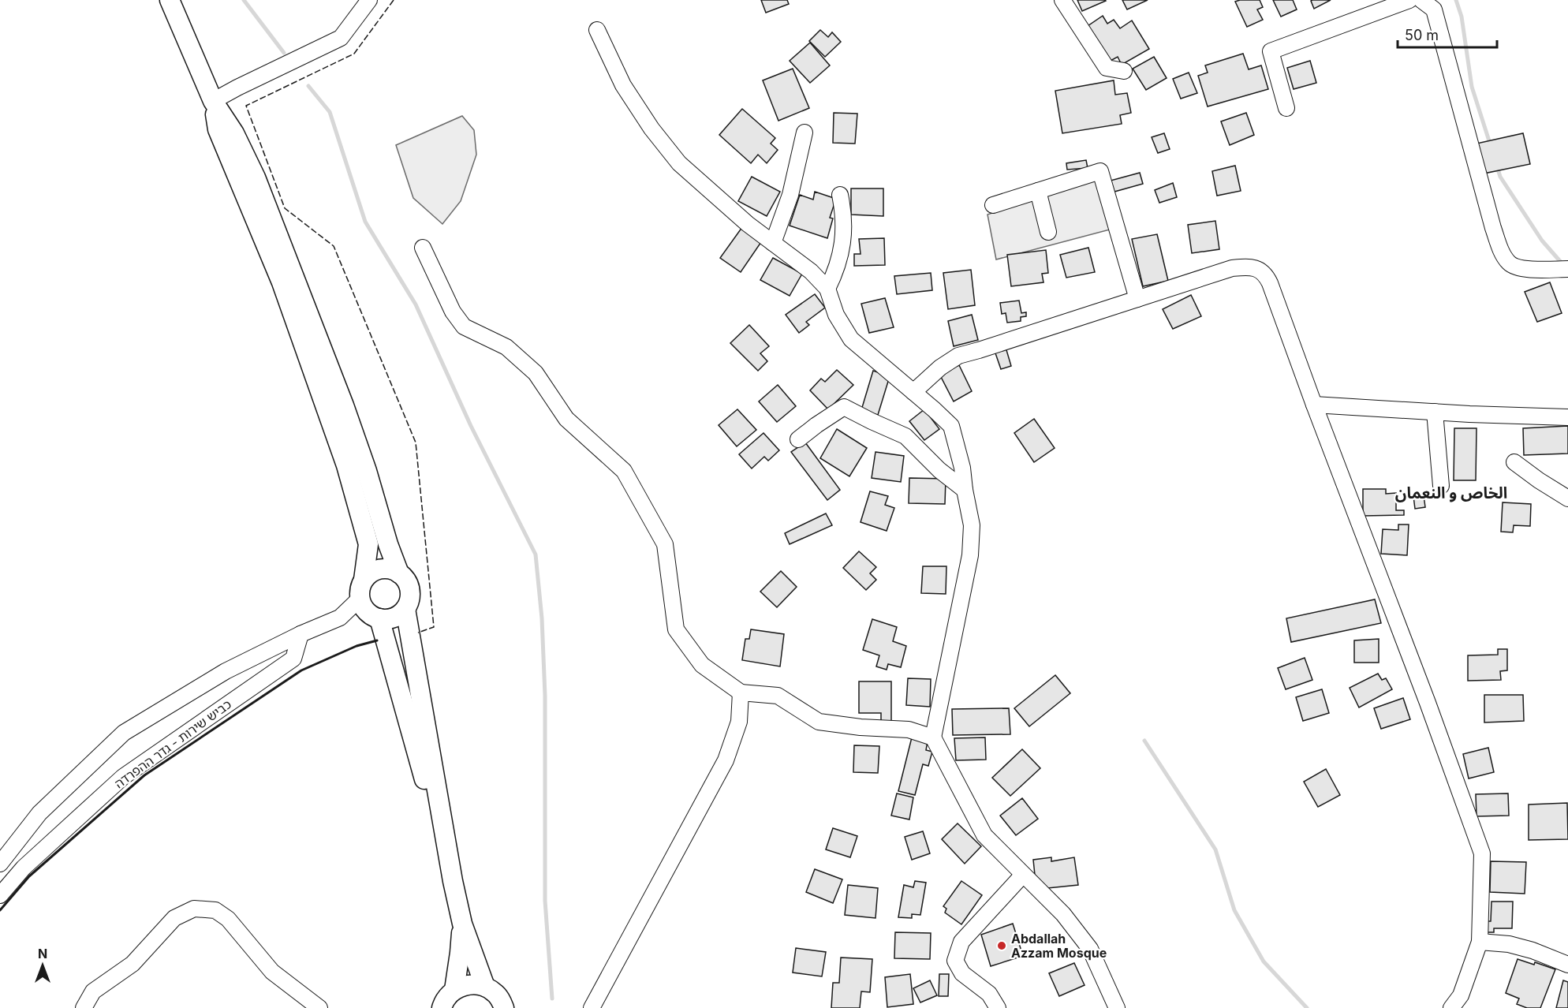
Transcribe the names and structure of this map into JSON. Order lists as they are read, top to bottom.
{
  "streets": {
    "street": ["כביש שירות - גדר ההפרדה"]
  },
  "districts": ["الخاص و النعمان"],
  "places": ["Abdallah Azzam Mosque"],
  "scale_bar": "50 m",
  "north": "top"
}
